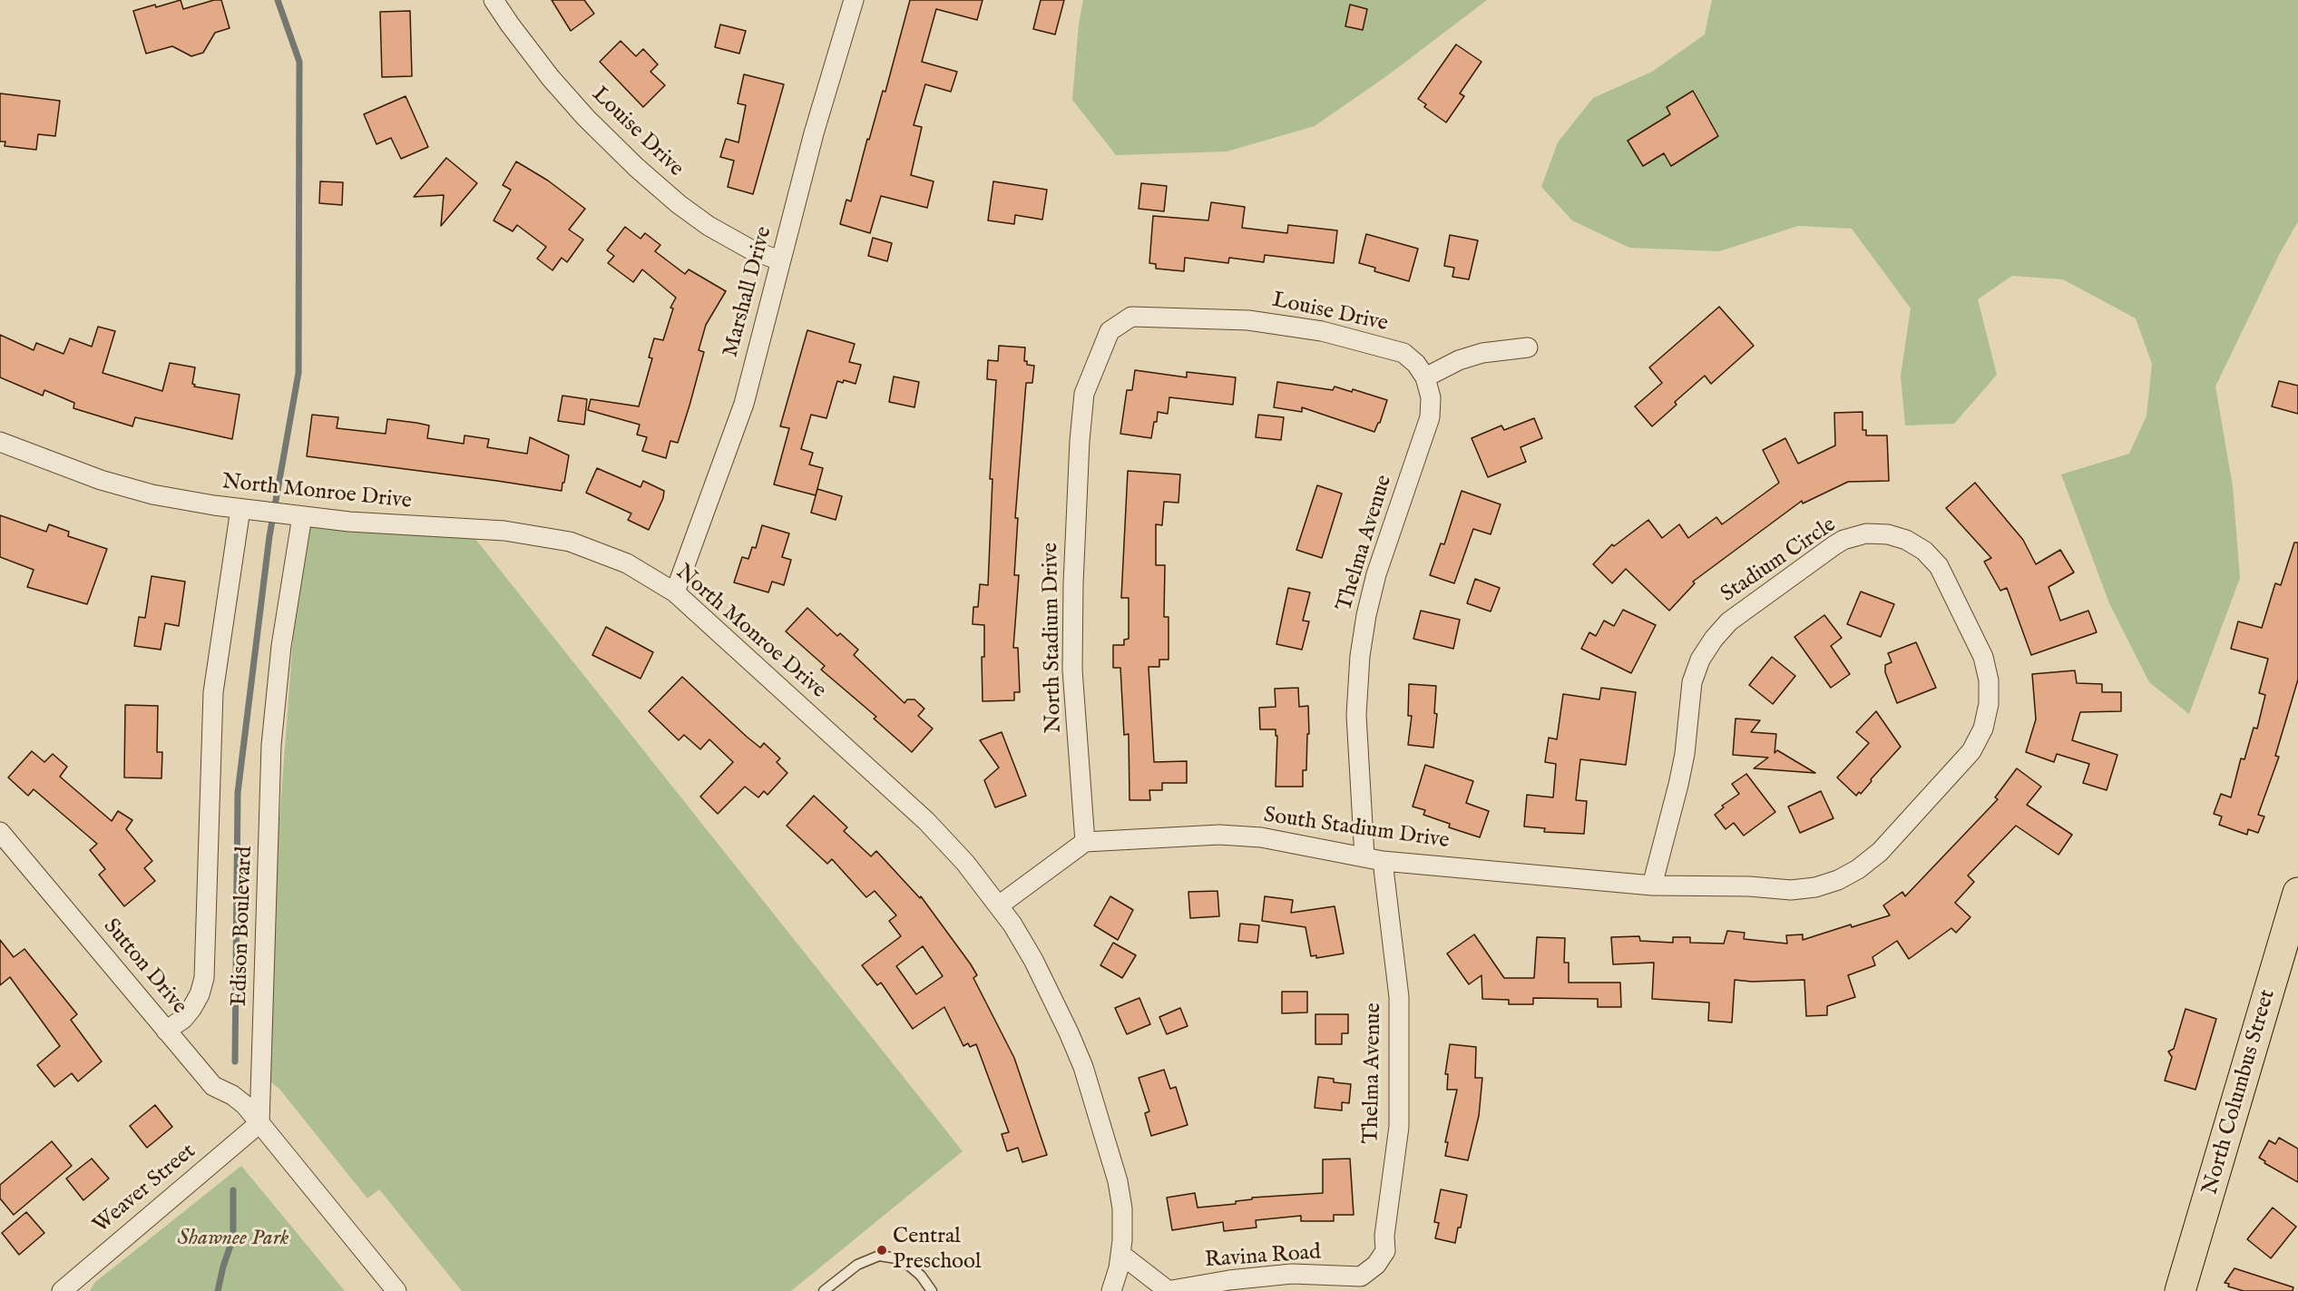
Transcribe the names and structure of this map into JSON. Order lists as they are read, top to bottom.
{
  "streets": {
    "main road": ["North Columbus Street"],
    "street": [
      "Louise Drive",
      "Marshall Drive",
      "North Monroe Drive",
      "Thelma Avenue",
      "Stadium Circle",
      "North Stadium Drive",
      "South Stadium Drive",
      "Edison Boulevard",
      "Sutton Drive",
      "Weaver Street",
      "Ravina Road"
    ]
  },
  "crossings": [
    ["Louise Drive", "Marshall Drive"],
    ["Louise Drive", "Thelma Avenue"],
    ["Louise Drive", "North Stadium Drive"],
    ["Marshall Drive", "North Monroe Drive"],
    ["North Monroe Drive", "Edison Boulevard"],
    ["North Monroe Drive", "Ravina Road"],
    ["Thelma Avenue", "South Stadium Drive"],
    ["Thelma Avenue", "Ravina Road"],
    ["Stadium Circle", "South Stadium Drive"],
    ["North Stadium Drive", "South Stadium Drive"],
    ["Edison Boulevard", "Sutton Drive"],
    ["Edison Boulevard", "Weaver Street"],
    ["Sutton Drive", "Weaver Street"]
  ],
  "parks": ["Shawnee Park"],
  "places": ["Central Preschool"]
}
